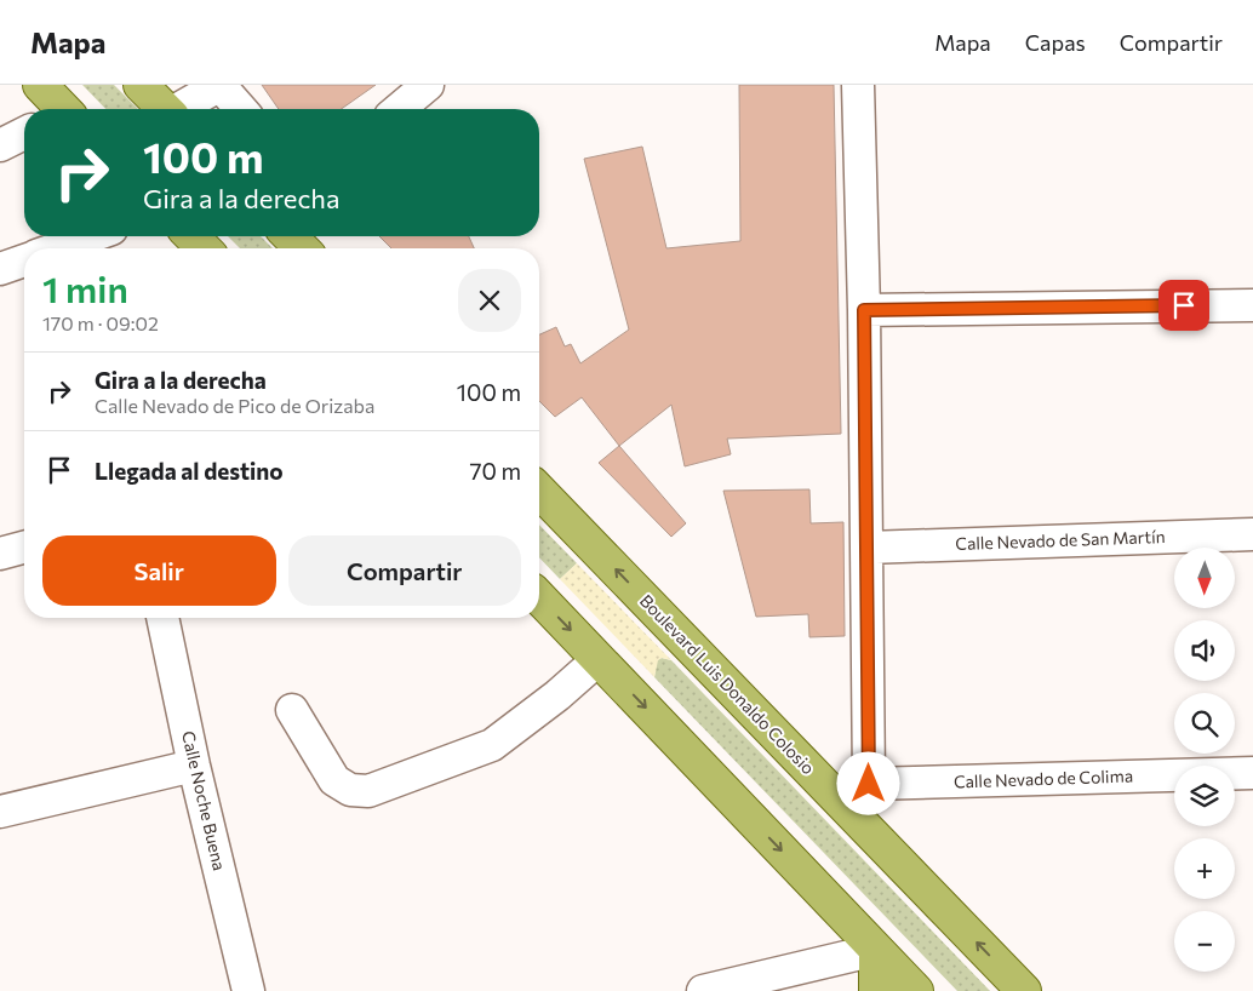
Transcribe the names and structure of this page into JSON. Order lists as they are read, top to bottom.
{
  "streets": {
    "main road": ["Boulevard Luis Donaldo Colosio"],
    "street": ["Calle Nevado de San Martín", "Calle Nevado de Colima", "Calle Noche Buena"]
  },
  "north": "bottom",
  "page": {
    "header": "Mapa",
    "nav": ["Mapa", "Capas", "Compartir"],
    "turn": ["100 m", "Gira a la derecha"],
    "heading": ["1 min", "170 m · 09:02"],
    "list": [
      {
        "name": "Gira a la derecha",
        "note": "Calle Nevado de Pico de Orizaba",
        "value": "100 m"
      },
      {
        "name": "Llegada al destino",
        "value": "70 m"
      }
    ],
    "buttons": ["Salir", "Compartir"],
    "map_buttons": ["+", "−"]
  }
}
